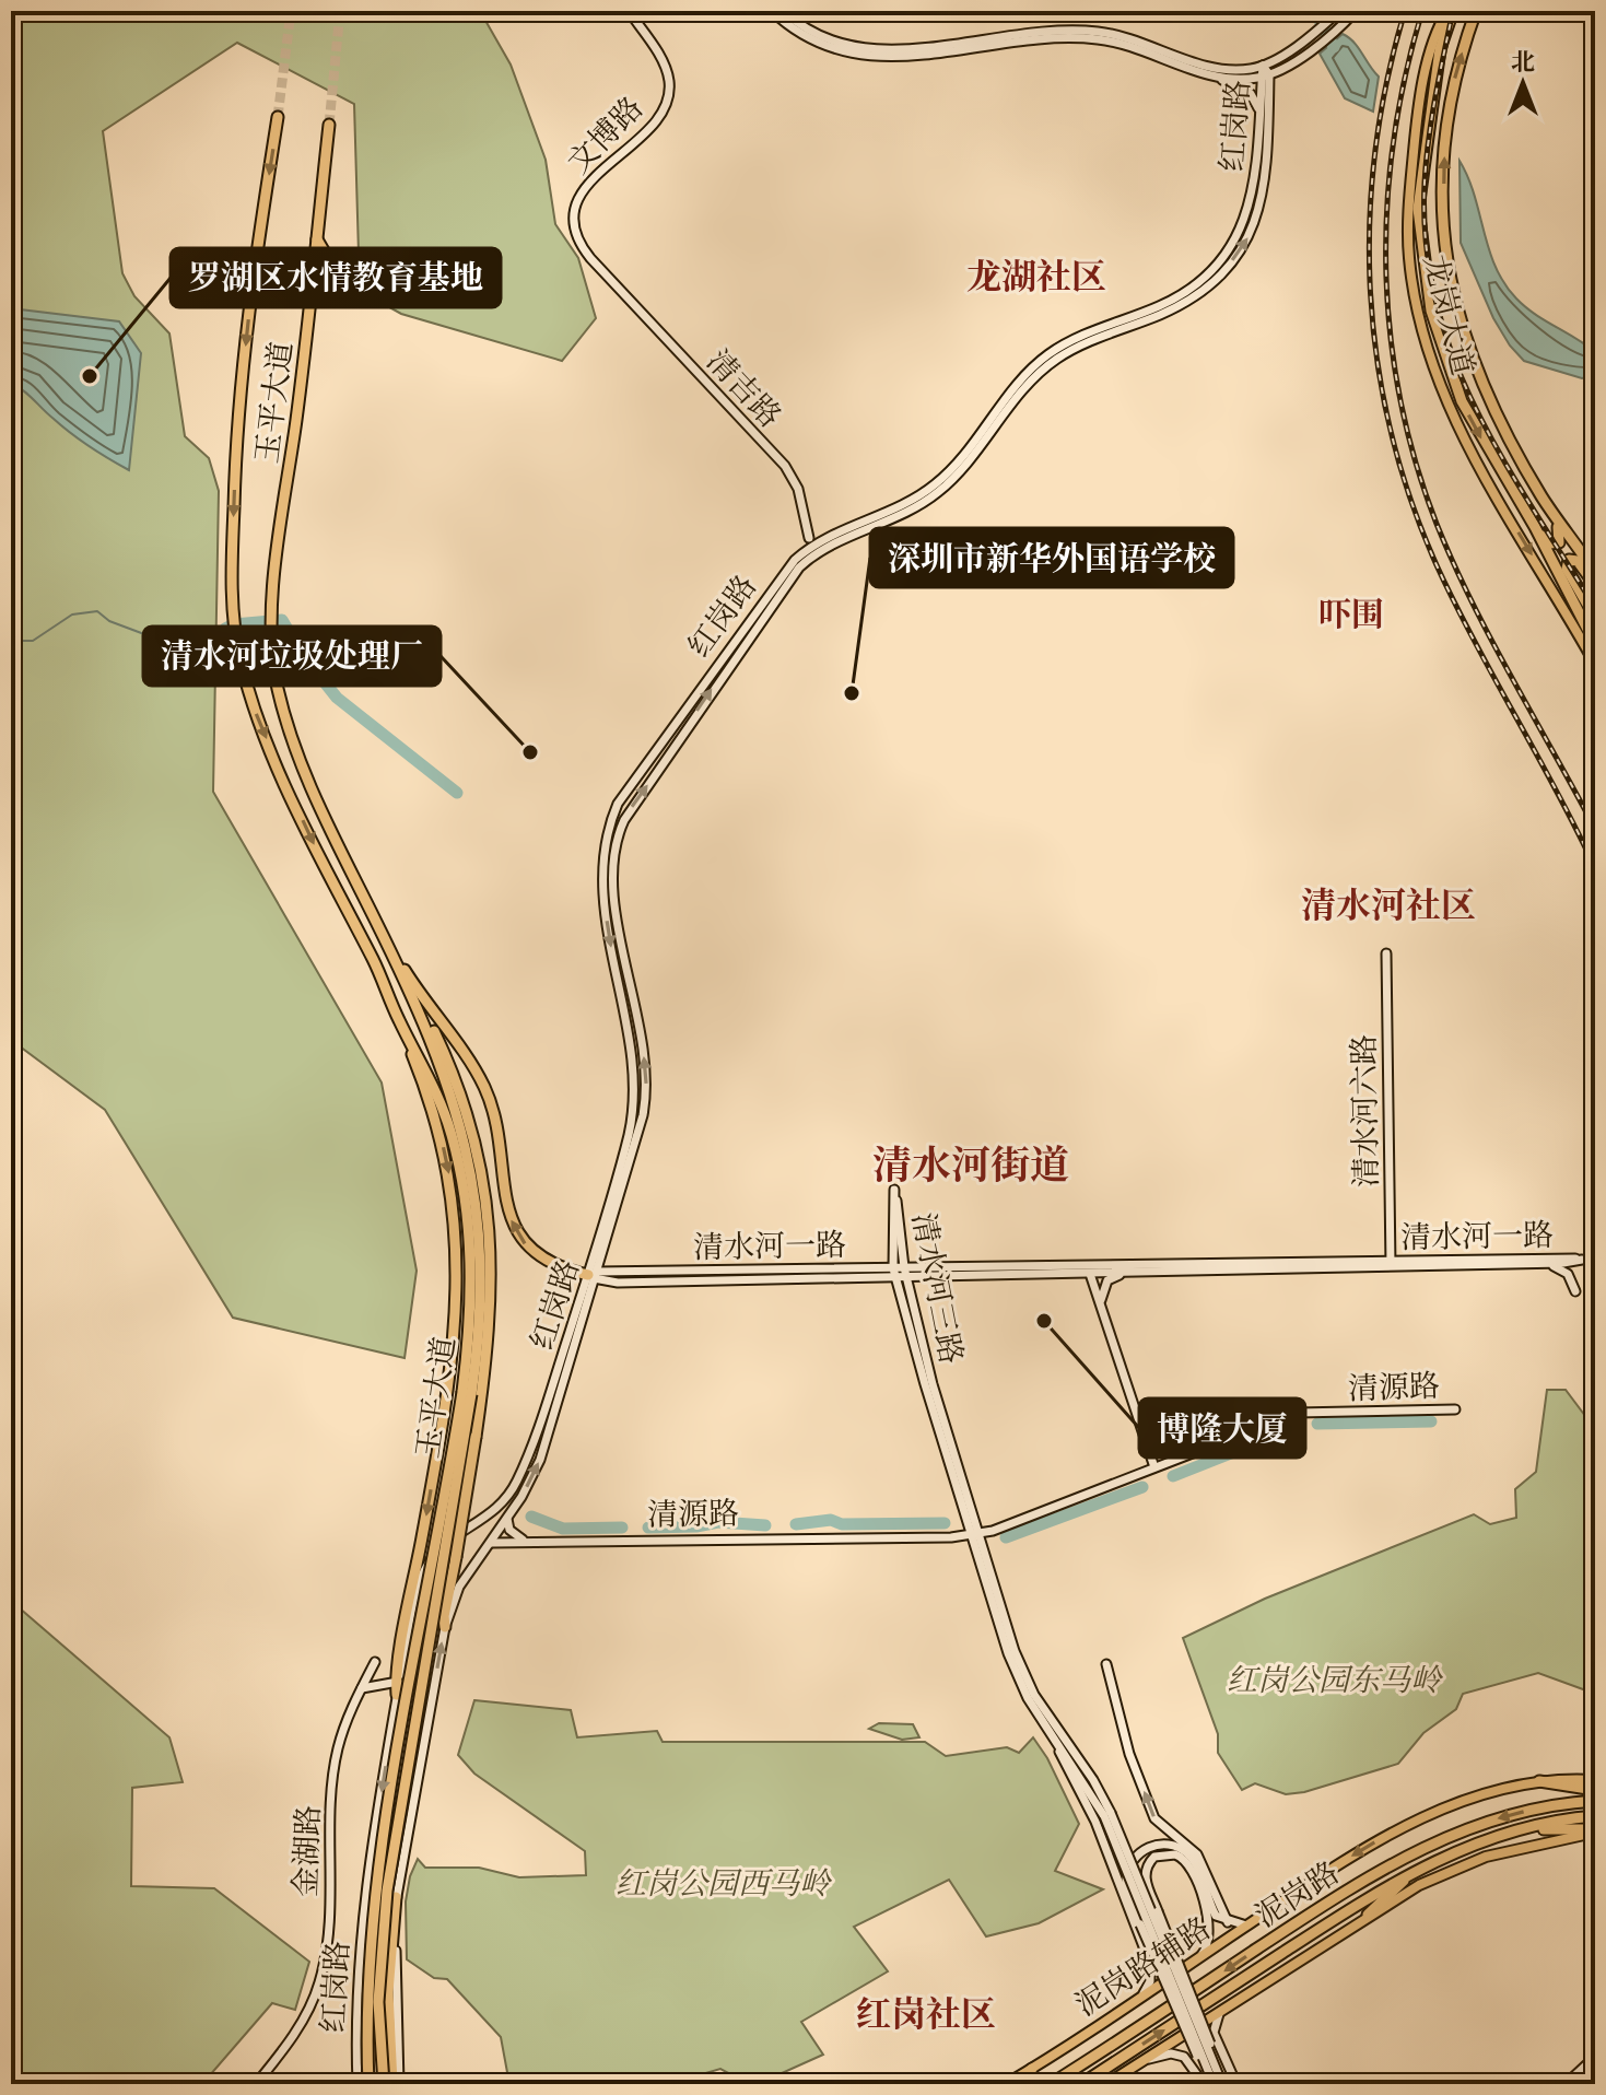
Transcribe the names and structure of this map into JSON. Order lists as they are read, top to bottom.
{
  "streets": {
    "highway": ["龙岗大道", "玉平大道", "泥岗路"],
    "main road": ["泥岗路辅路"],
    "street": [
      "红岗路",
      "文博路",
      "清吉路",
      "清水河六路",
      "清水河一路",
      "清水河三路",
      "清源路",
      "金湖路"
    ]
  },
  "crossings": [
    ["红岗路", "清水河一路"],
    ["红岗路", "清源路"],
    ["红岗路", "金湖路"],
    ["文博路", "清吉路"],
    ["清水河六路", "清水河一路"],
    ["清水河一路", "清水河三路"],
    ["清水河三路", "清源路"]
  ],
  "districts": [
    "龙湖社区",
    "吓围",
    "清水河社区",
    "清水河街道",
    "红岗社区"
  ],
  "parks": ["红岗公园东马岭", "红岗公园西马岭"],
  "places": [
    "罗湖区水情教育基地",
    "深圳市新华外国语学校",
    "清水河垃圾处理厂",
    "博隆大厦"
  ],
  "north": "top"
}
